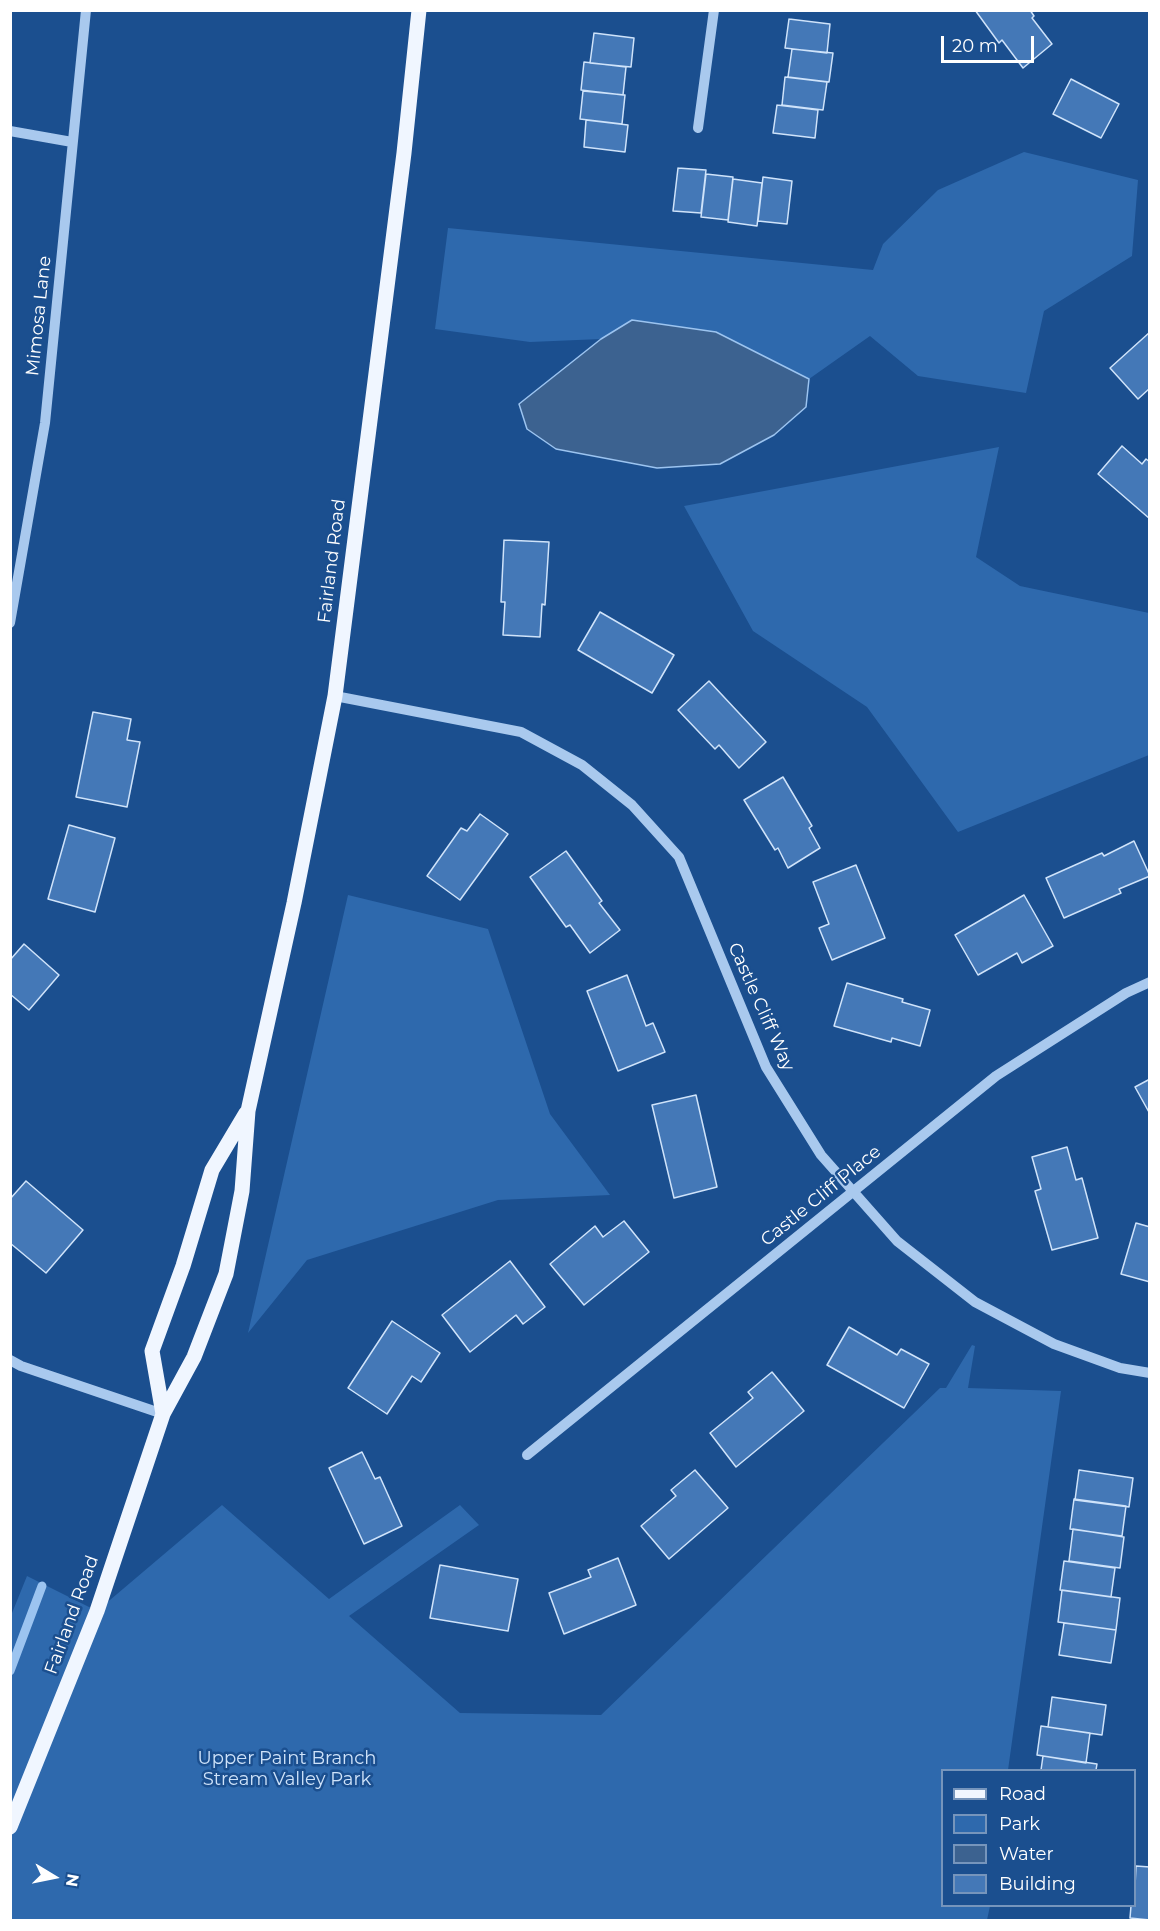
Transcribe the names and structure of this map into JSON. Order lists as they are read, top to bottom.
{
  "streets": {
    "main road": ["Fairland Road"],
    "street": ["Mimosa Lane", "Castle Cliff Way", "Castle Cliff Place"]
  },
  "crossings": [
    ["Fairland Road", "Castle Cliff Way"],
    ["Castle Cliff Way", "Castle Cliff Place"]
  ],
  "parks": ["Upper Paint Branch Stream Valley Park"],
  "legend": [
    "Road",
    "Park",
    "Water",
    "Building"
  ],
  "scale_bar": "20 m",
  "north": "right"
}
